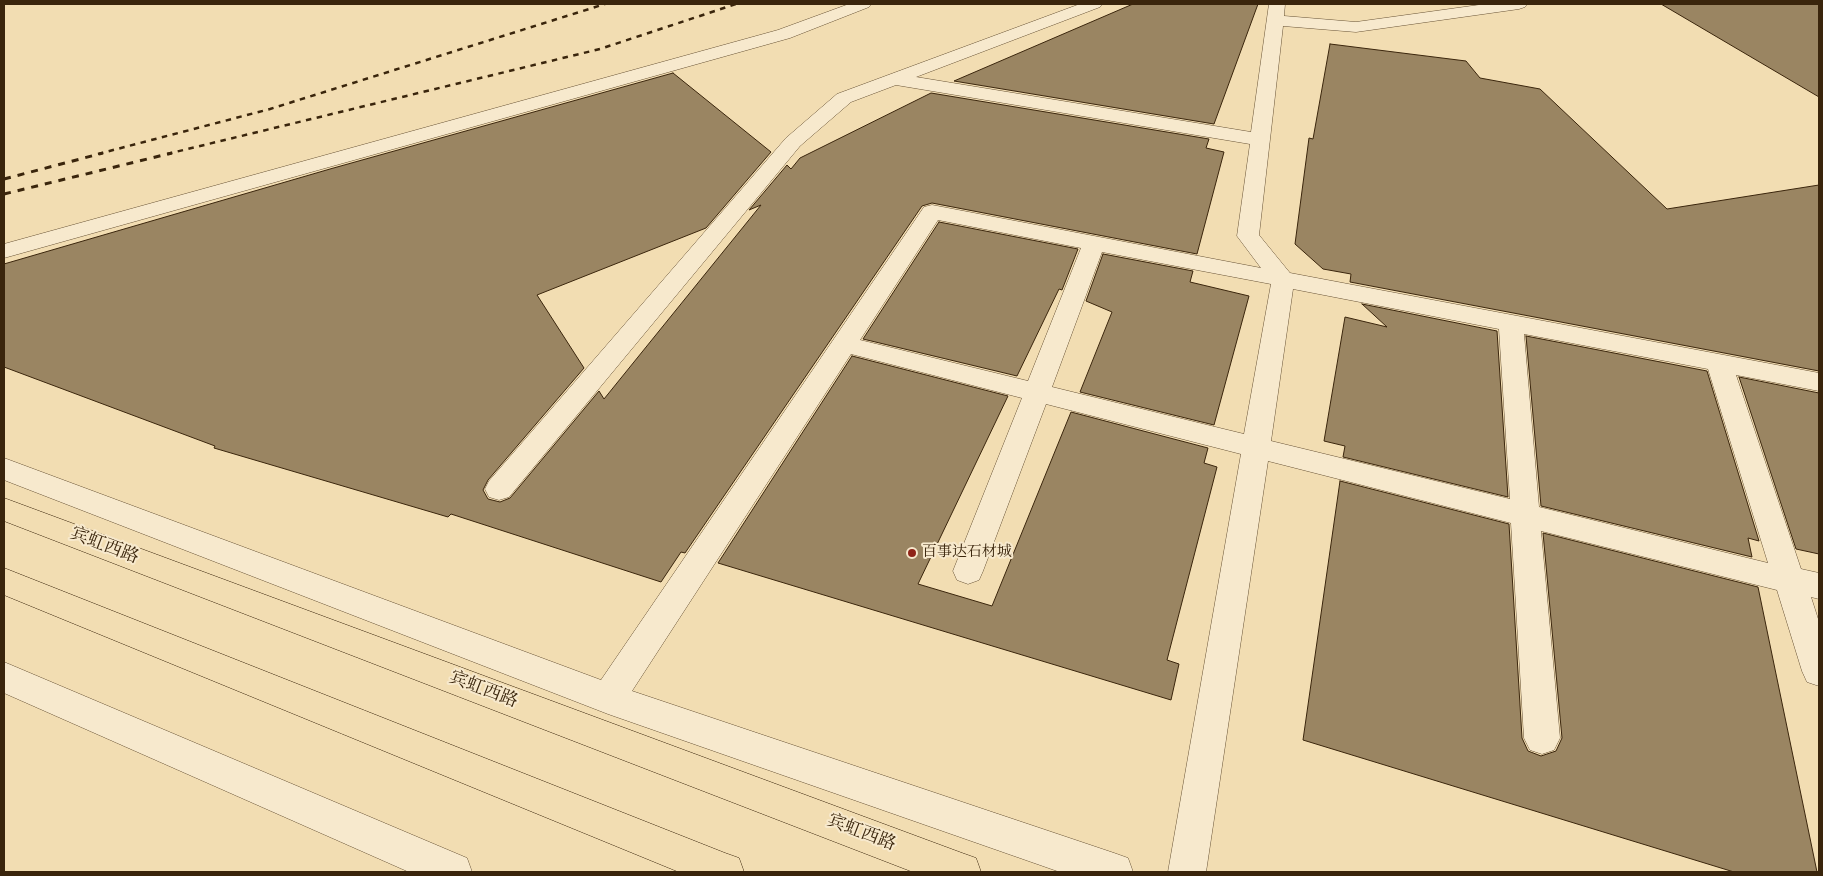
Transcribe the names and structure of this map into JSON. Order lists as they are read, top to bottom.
{
  "streets": {
    "main road": ["宾虹西路"]
  },
  "places": ["百事达石材城"]
}
